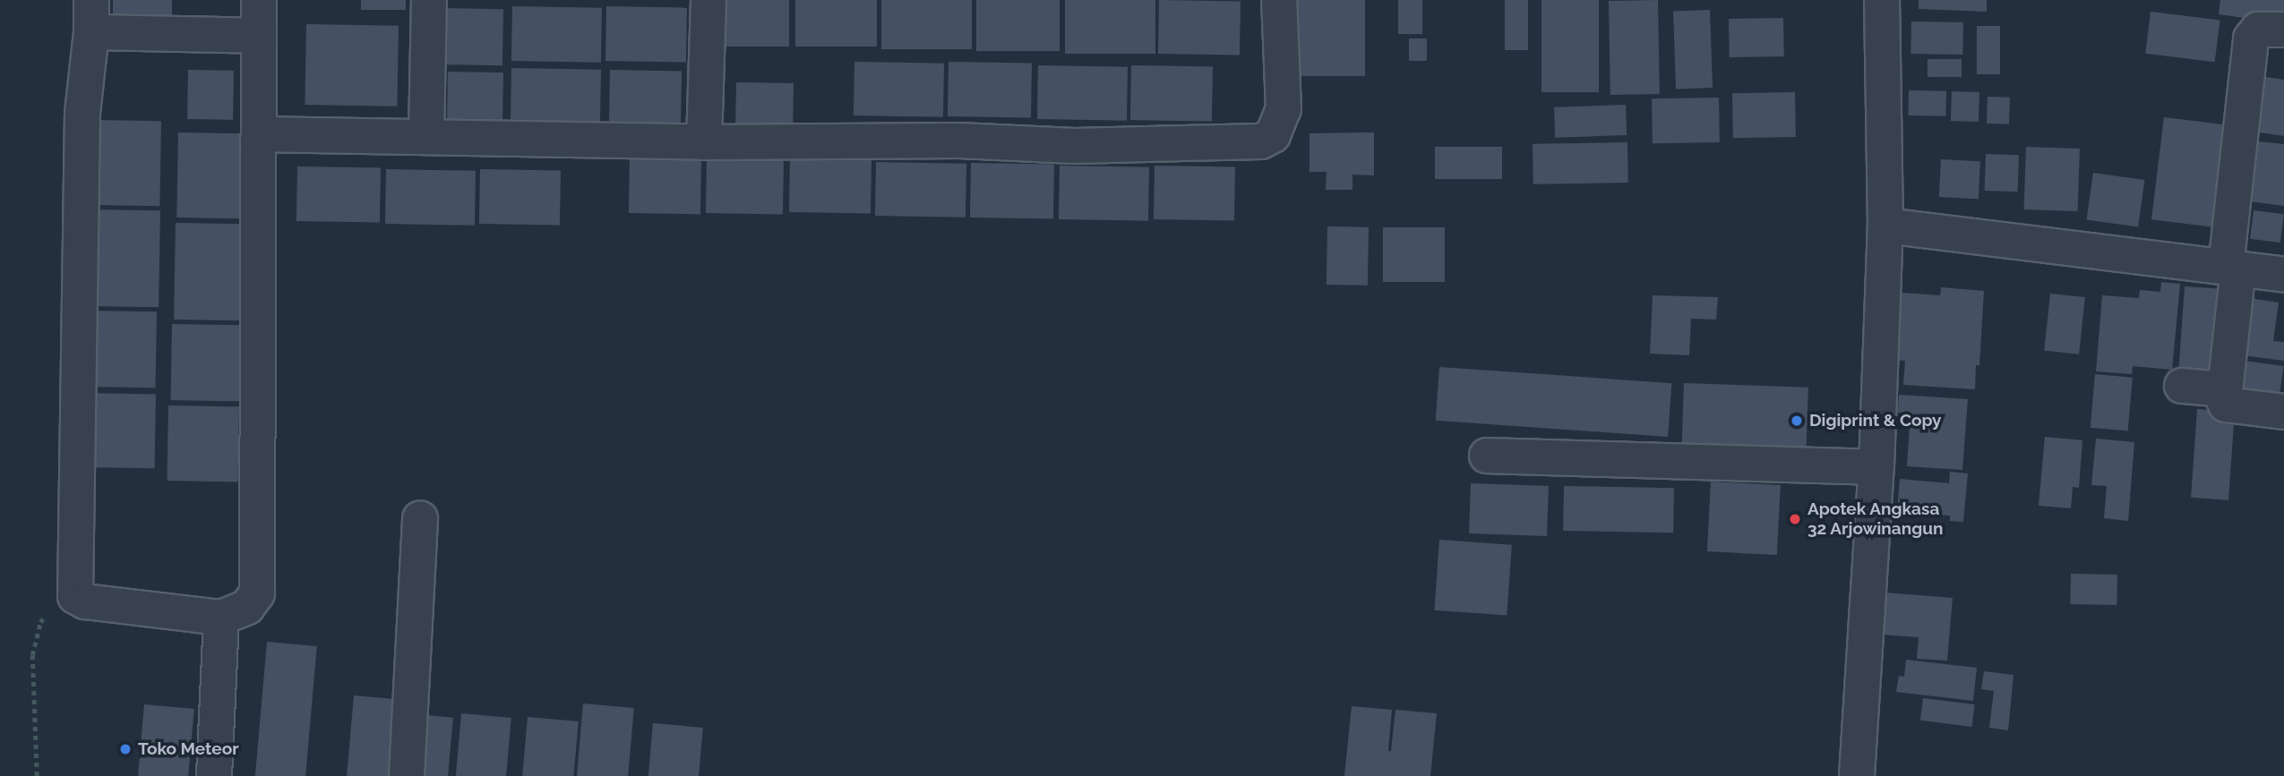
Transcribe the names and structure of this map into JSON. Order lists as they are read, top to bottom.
{
  "places": ["Digiprint & Copy", "Apotek Angkasa 32 Arjowinangun", "Toko Meteor"]
}
